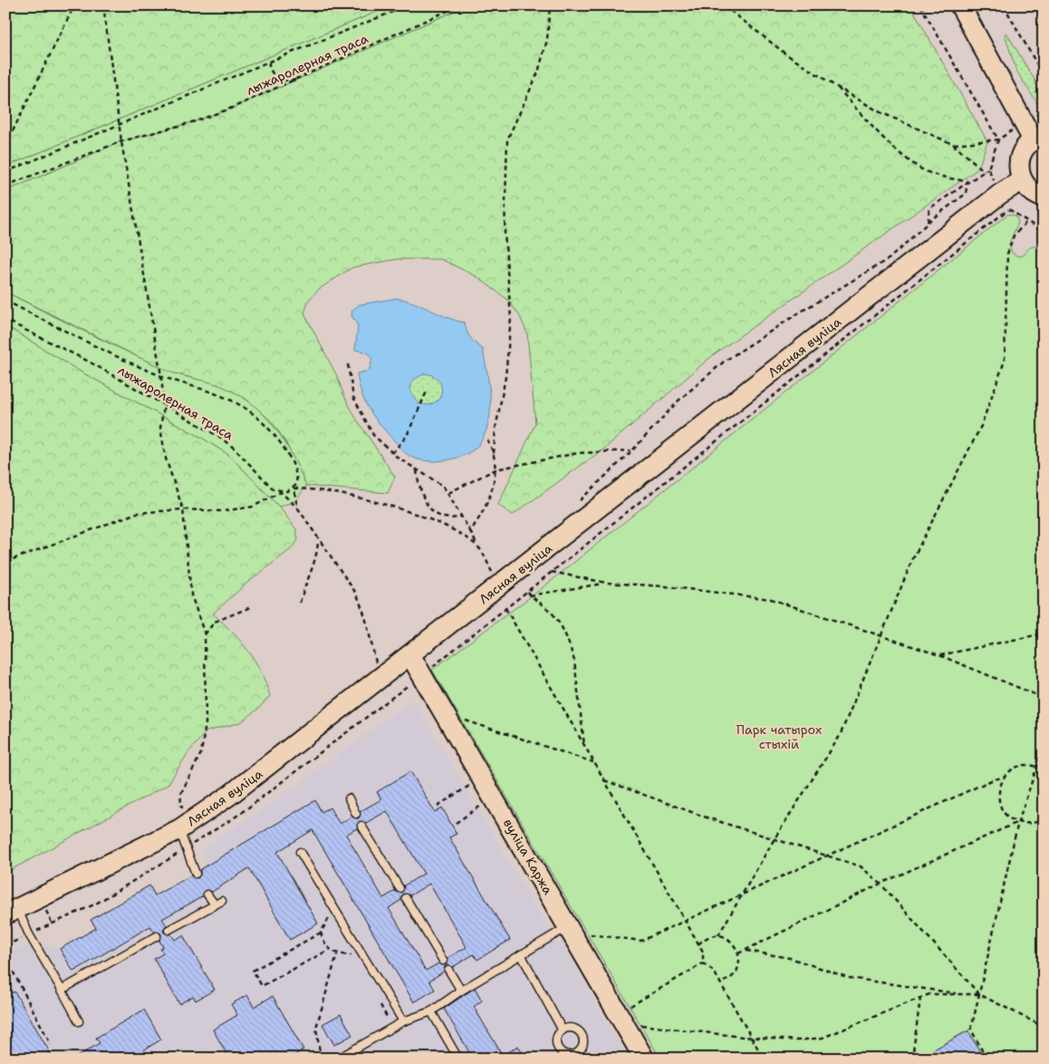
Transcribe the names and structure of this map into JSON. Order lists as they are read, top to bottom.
{
  "streets": {
    "main road": ["Лясная вуліца", "вуліца Каржа"],
    "path": ["лыжаролерная траса"]
  },
  "crossings": [
    ["Лясная вуліца", "вуліца Каржа"]
  ],
  "parks": ["Парк чатырох стыхій"]
}
